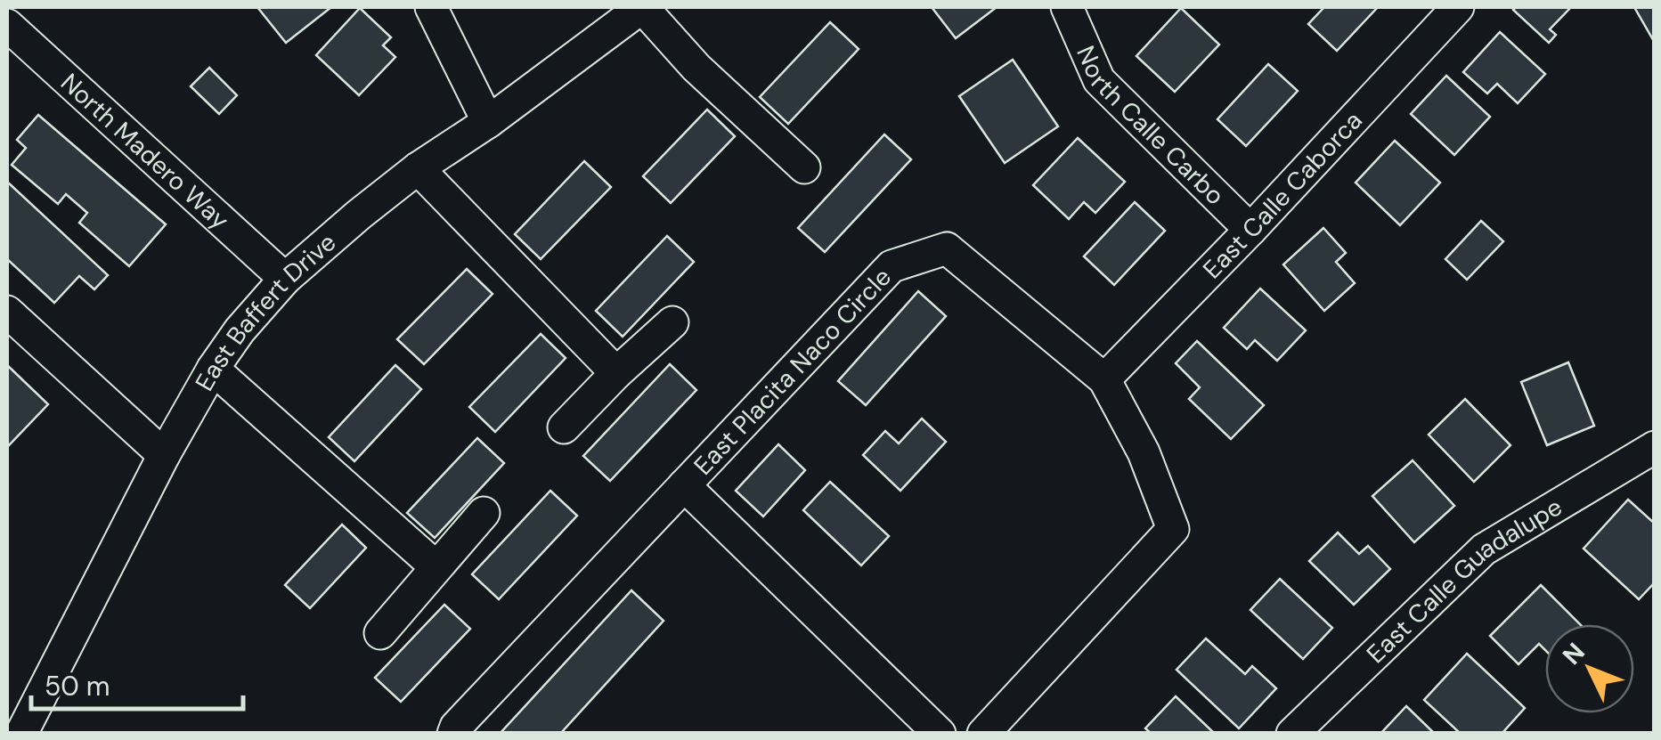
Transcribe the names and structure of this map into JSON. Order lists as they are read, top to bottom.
{
  "streets": {
    "street": [
      "North Calle Carbo",
      "North Madero Way",
      "East Calle Caborca",
      "East Baffert Drive",
      "East Placita Naco Circle",
      "East Calle Guadalupe"
    ]
  },
  "crossings": [
    ["North Calle Carbo", "East Calle Caborca"],
    ["North Madero Way", "East Baffert Drive"],
    ["East Calle Caborca", "East Placita Naco Circle"]
  ],
  "scale_bar": "50 m",
  "north": "top left"
}
